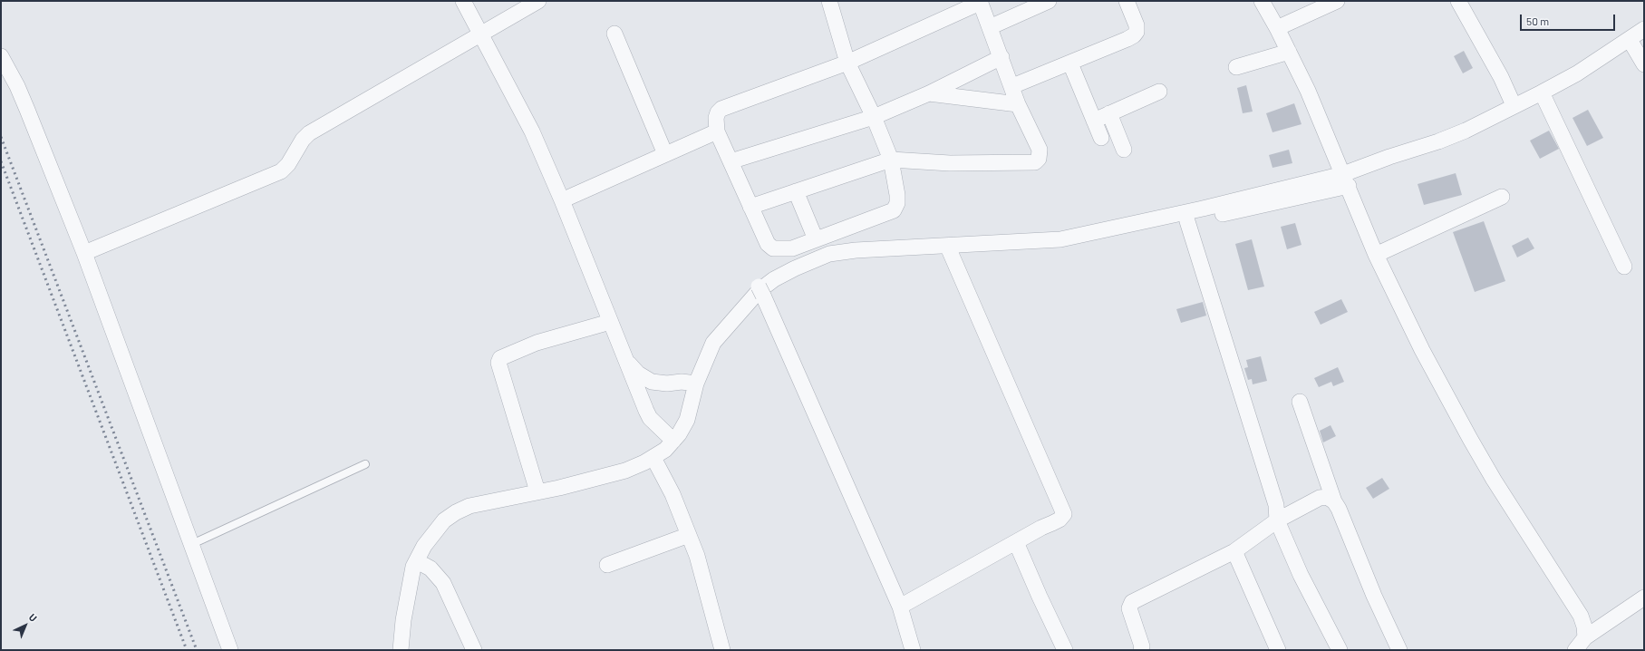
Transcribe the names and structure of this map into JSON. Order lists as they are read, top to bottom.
{
  "scale_bar": "50 m",
  "north": "top right"
}
